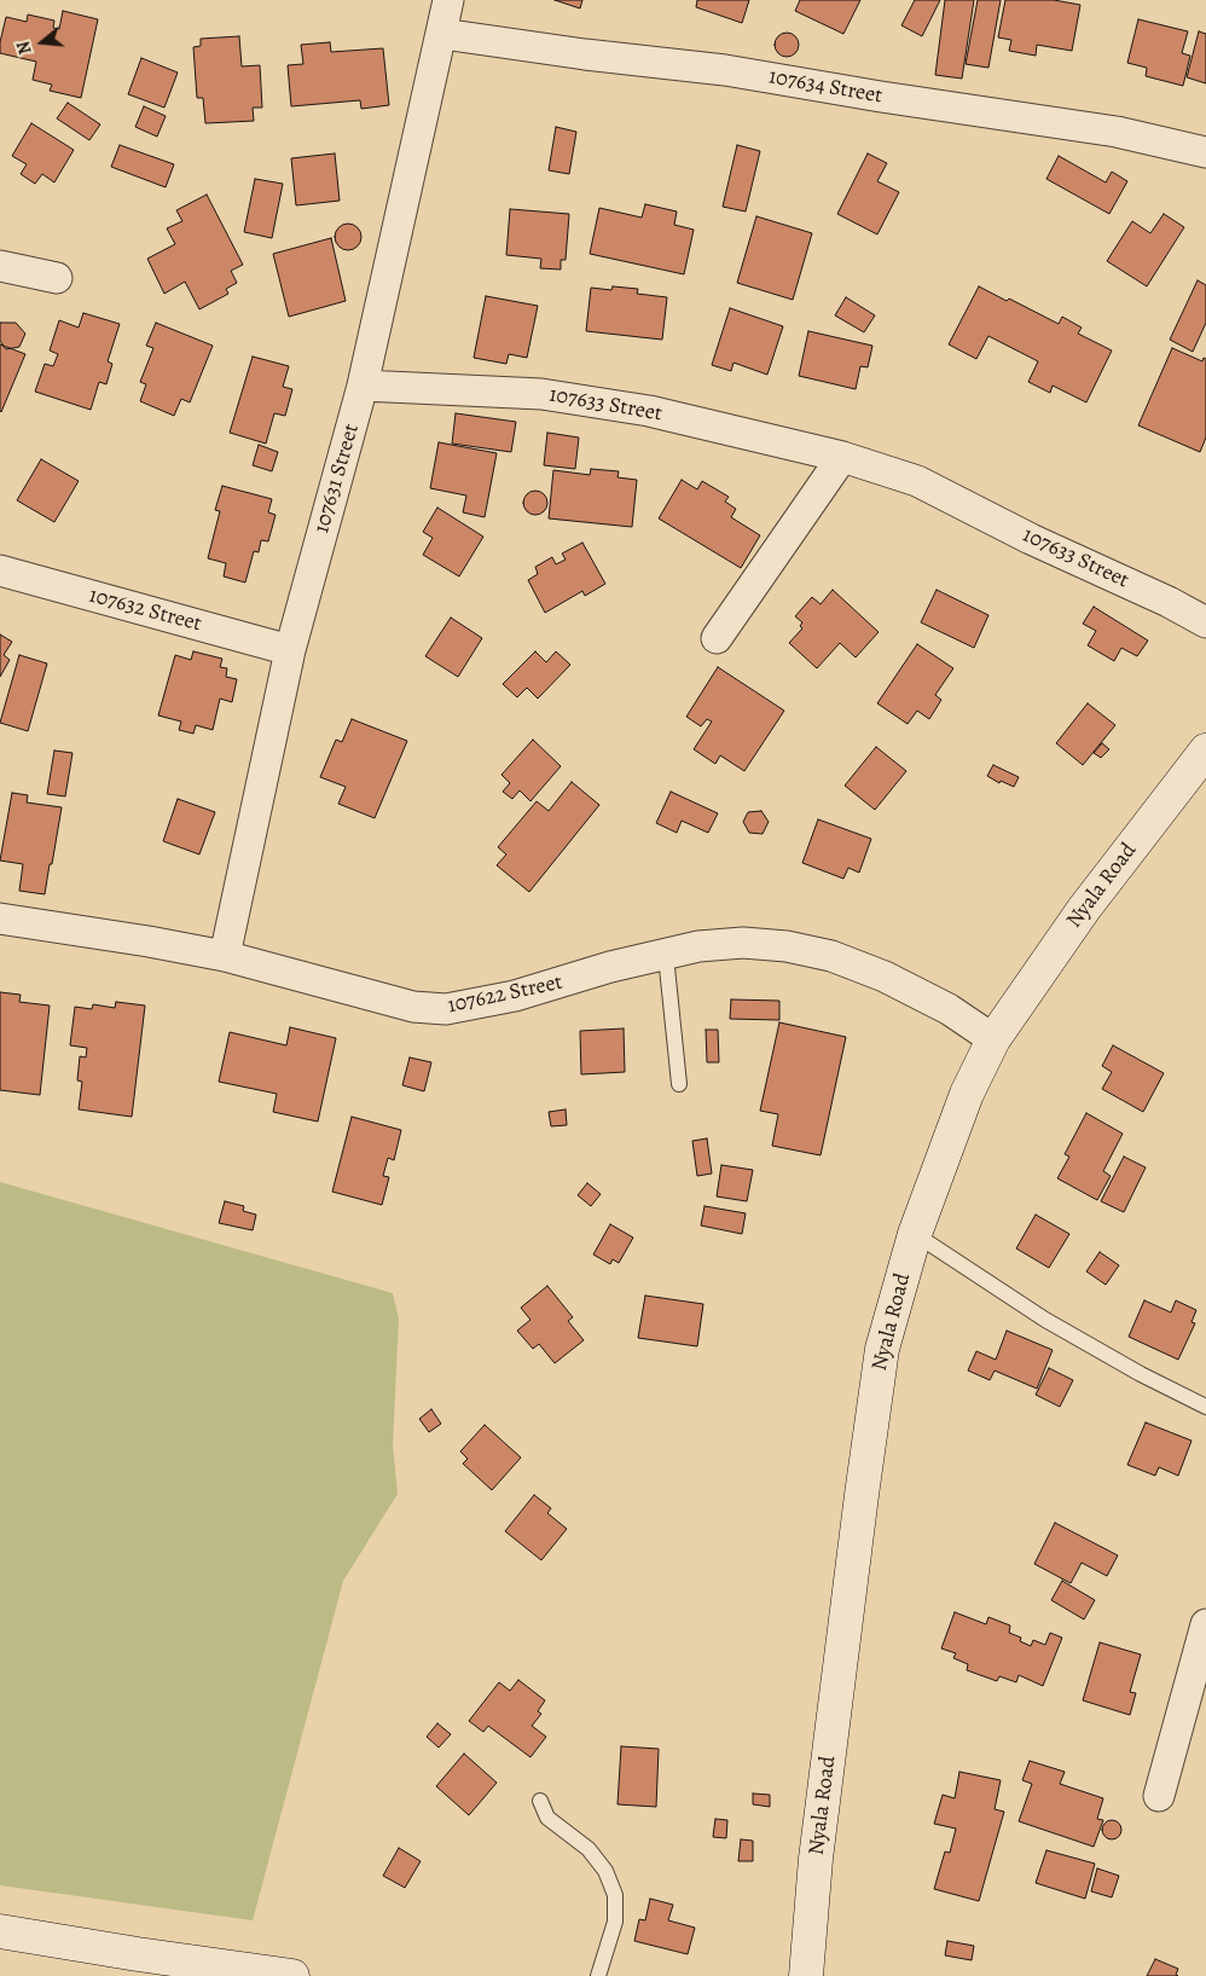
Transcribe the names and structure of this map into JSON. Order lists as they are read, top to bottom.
{
  "streets": {
    "street": [
      "107634 Street",
      "107633 Street",
      "107631 Street",
      "107632 Street",
      "Nyala Road",
      "107622 Street"
    ]
  },
  "crossings": [
    ["107634 Street", "107631 Street"],
    ["107633 Street", "107631 Street"],
    ["107631 Street", "107632 Street"],
    ["107631 Street", "107622 Street"],
    ["Nyala Road", "107622 Street"]
  ],
  "north": "left"
}
